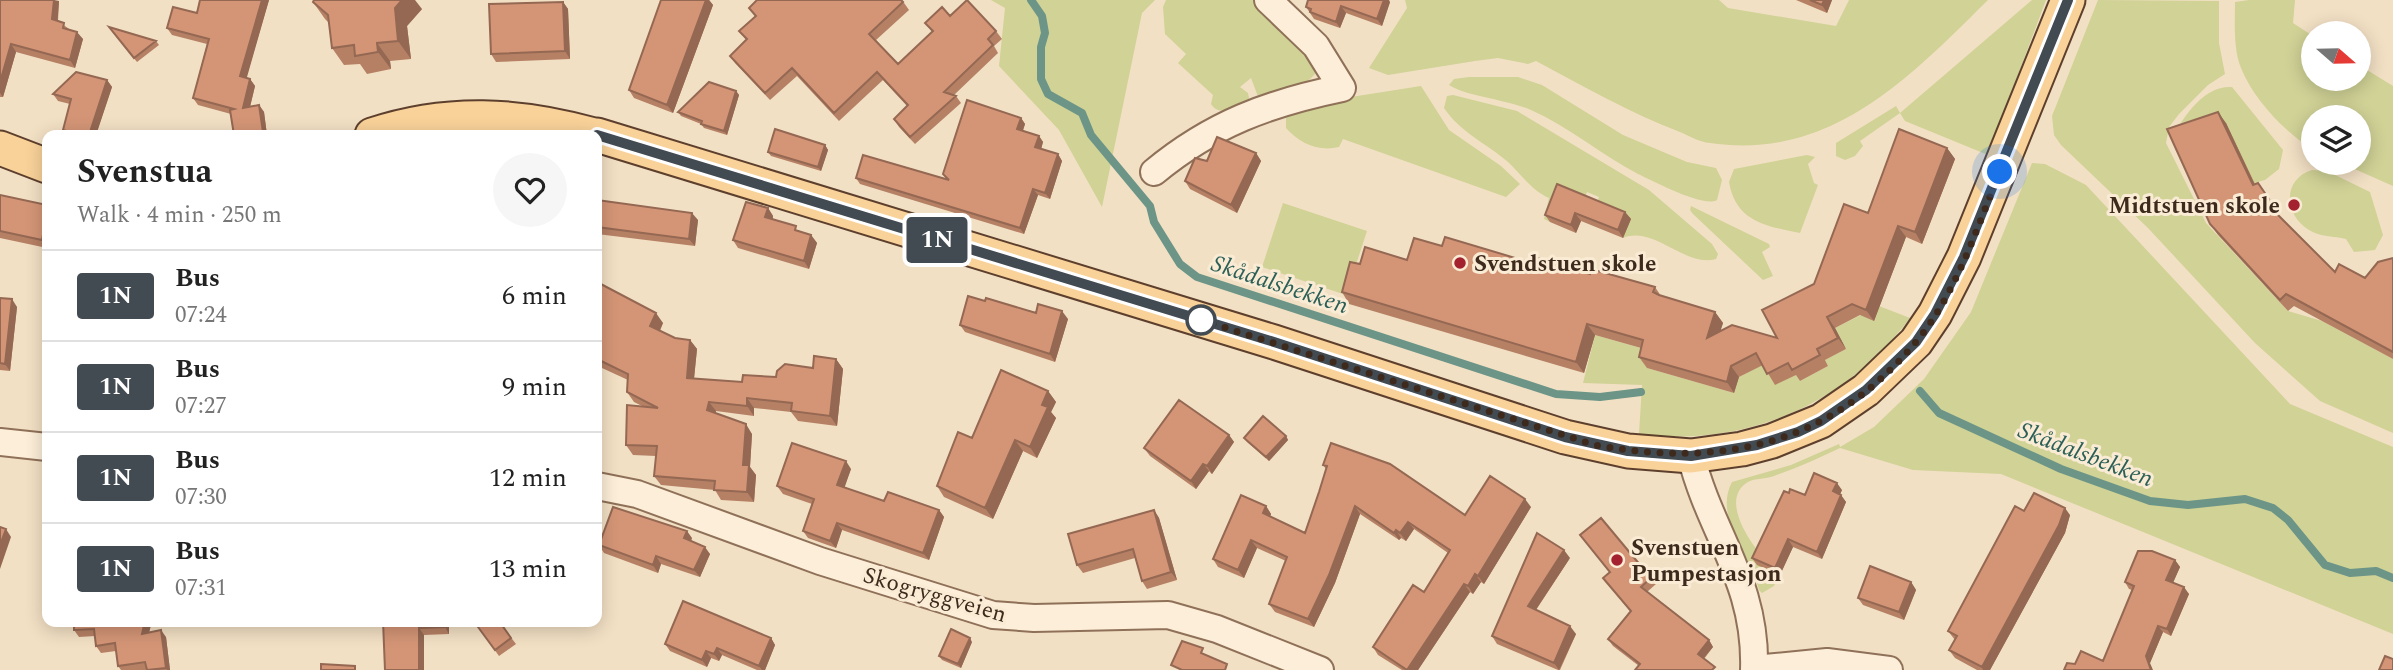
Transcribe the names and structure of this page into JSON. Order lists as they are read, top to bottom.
{
  "streets": {
    "street": ["Skogryggveien"]
  },
  "water": ["Skådalsbekken"],
  "places": ["Midtstuen skole", "Svendstuen skole", "Svenstuen Pumpestasjon"],
  "lines": ["bus line 1N"],
  "north": "right",
  "page": {
    "on_map": "1N",
    "heading": ["Svenstua", "Walk · 4 min · 250 m"],
    "list": [
      {
        "mark": "1N",
        "name": "Bus",
        "note": "07:24",
        "value": "6 min"
      },
      {
        "mark": "1N",
        "name": "Bus",
        "note": "07:27",
        "value": "9 min"
      },
      {
        "mark": "1N",
        "name": "Bus",
        "note": "07:30",
        "value": "12 min"
      },
      {
        "mark": "1N",
        "name": "Bus",
        "note": "07:31",
        "value": "13 min"
      }
    ]
  }
}
